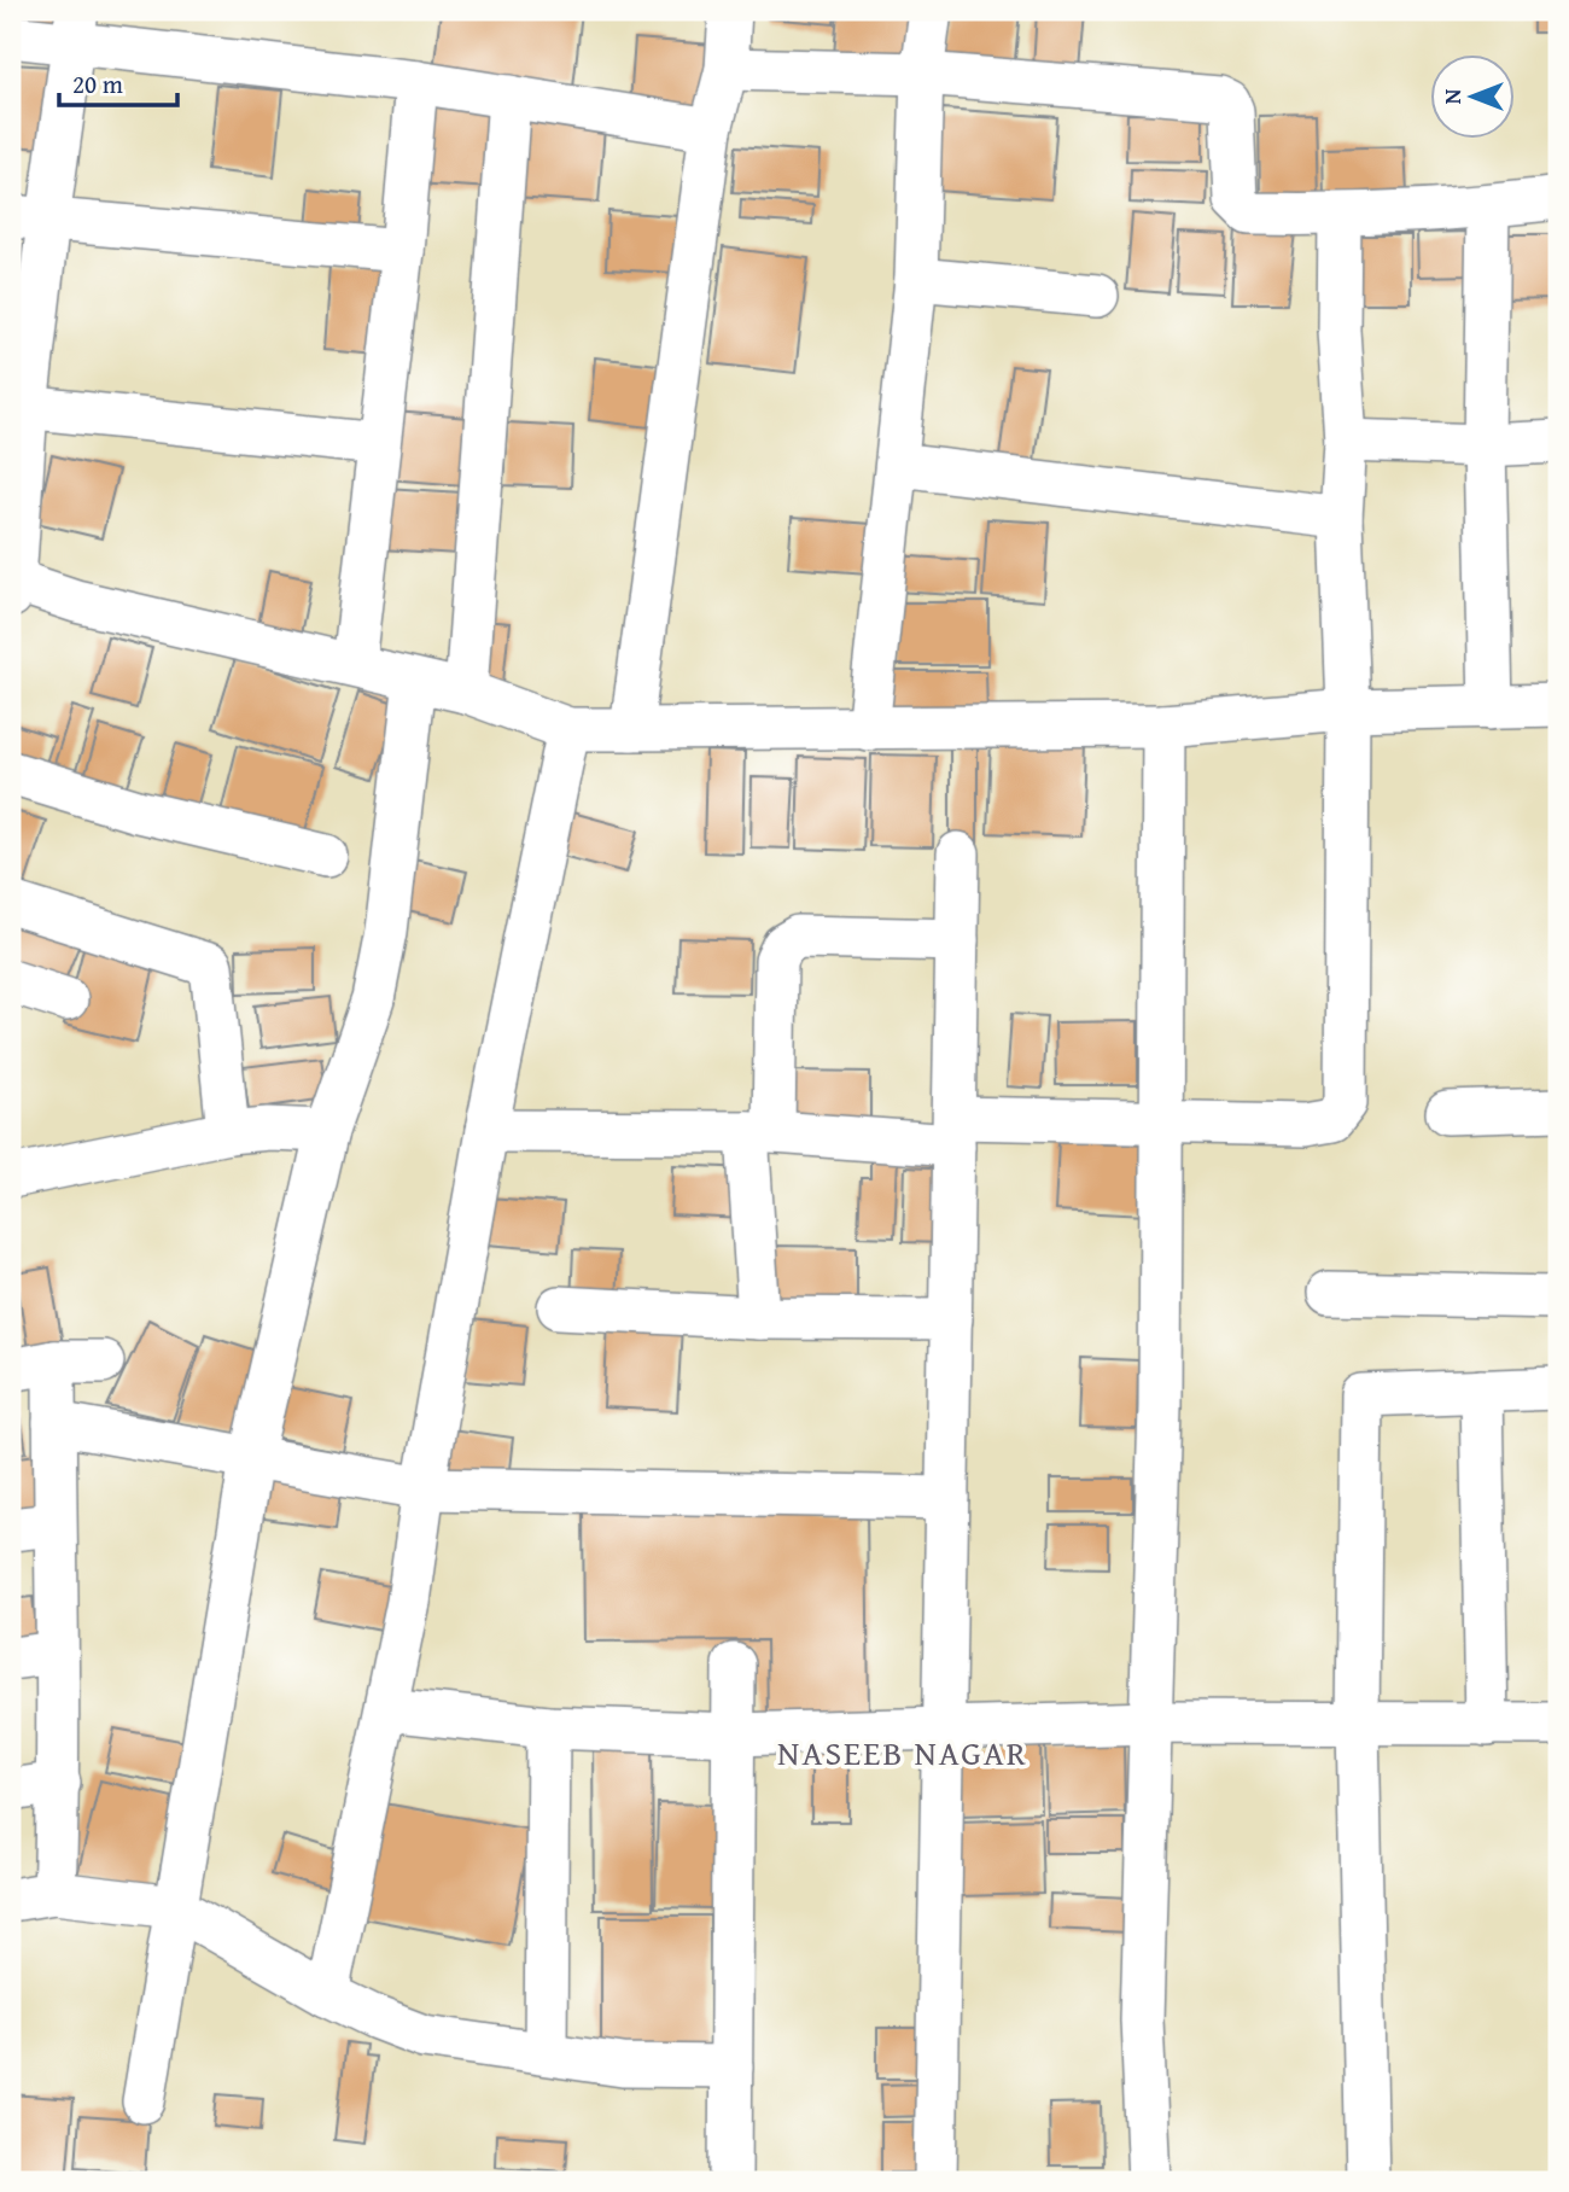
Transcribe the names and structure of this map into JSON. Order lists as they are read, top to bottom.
{
  "districts": ["NASEEB NAGAR"],
  "scale_bar": "20 m",
  "north": "left"
}
